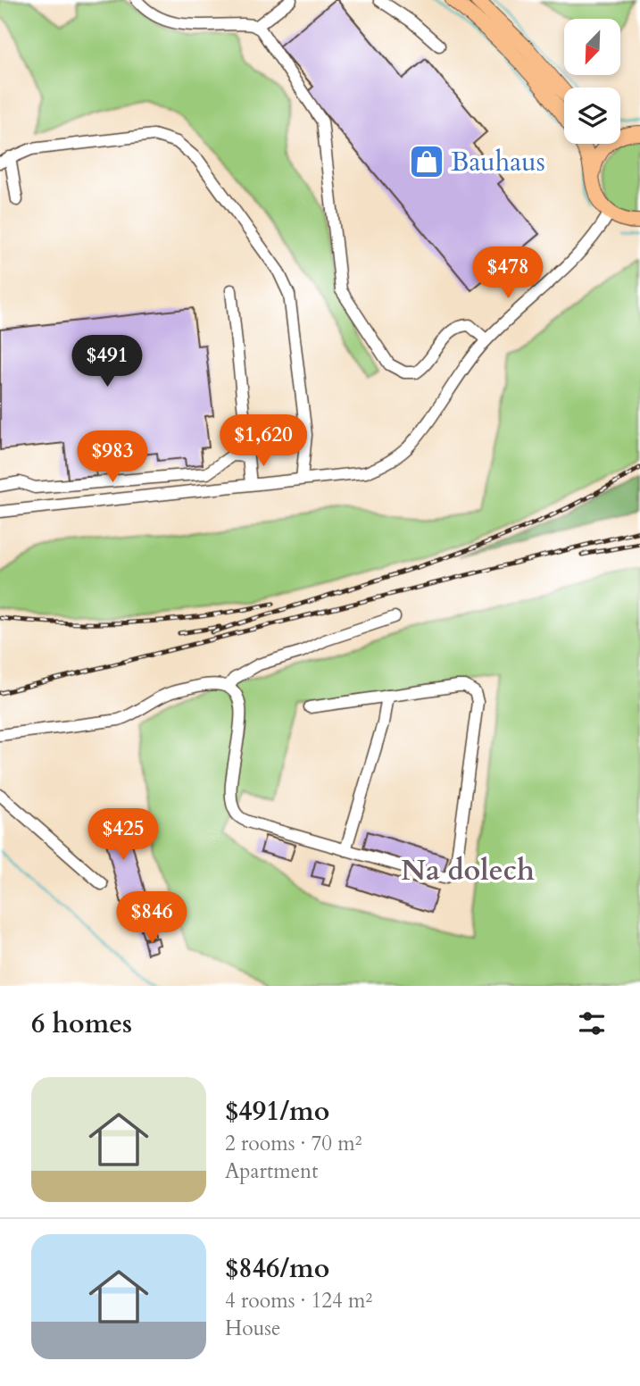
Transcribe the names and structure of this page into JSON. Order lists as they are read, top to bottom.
{
  "districts": ["Na dolech"],
  "places": {
    "shop": ["Bauhaus"]
  },
  "north": "bottom left",
  "page": {
    "price": [
      "$478",
      "$491",
      "$1,620",
      "$983",
      "$425",
      "$846"
    ],
    "heading": "6 homes",
    "list": [
      {
        "name": "$491/mo",
        "note": "2 rooms · 70 m² · Apartment"
      },
      {
        "name": "$846/mo",
        "note": "4 rooms · 124 m² · House"
      }
    ]
  }
}
